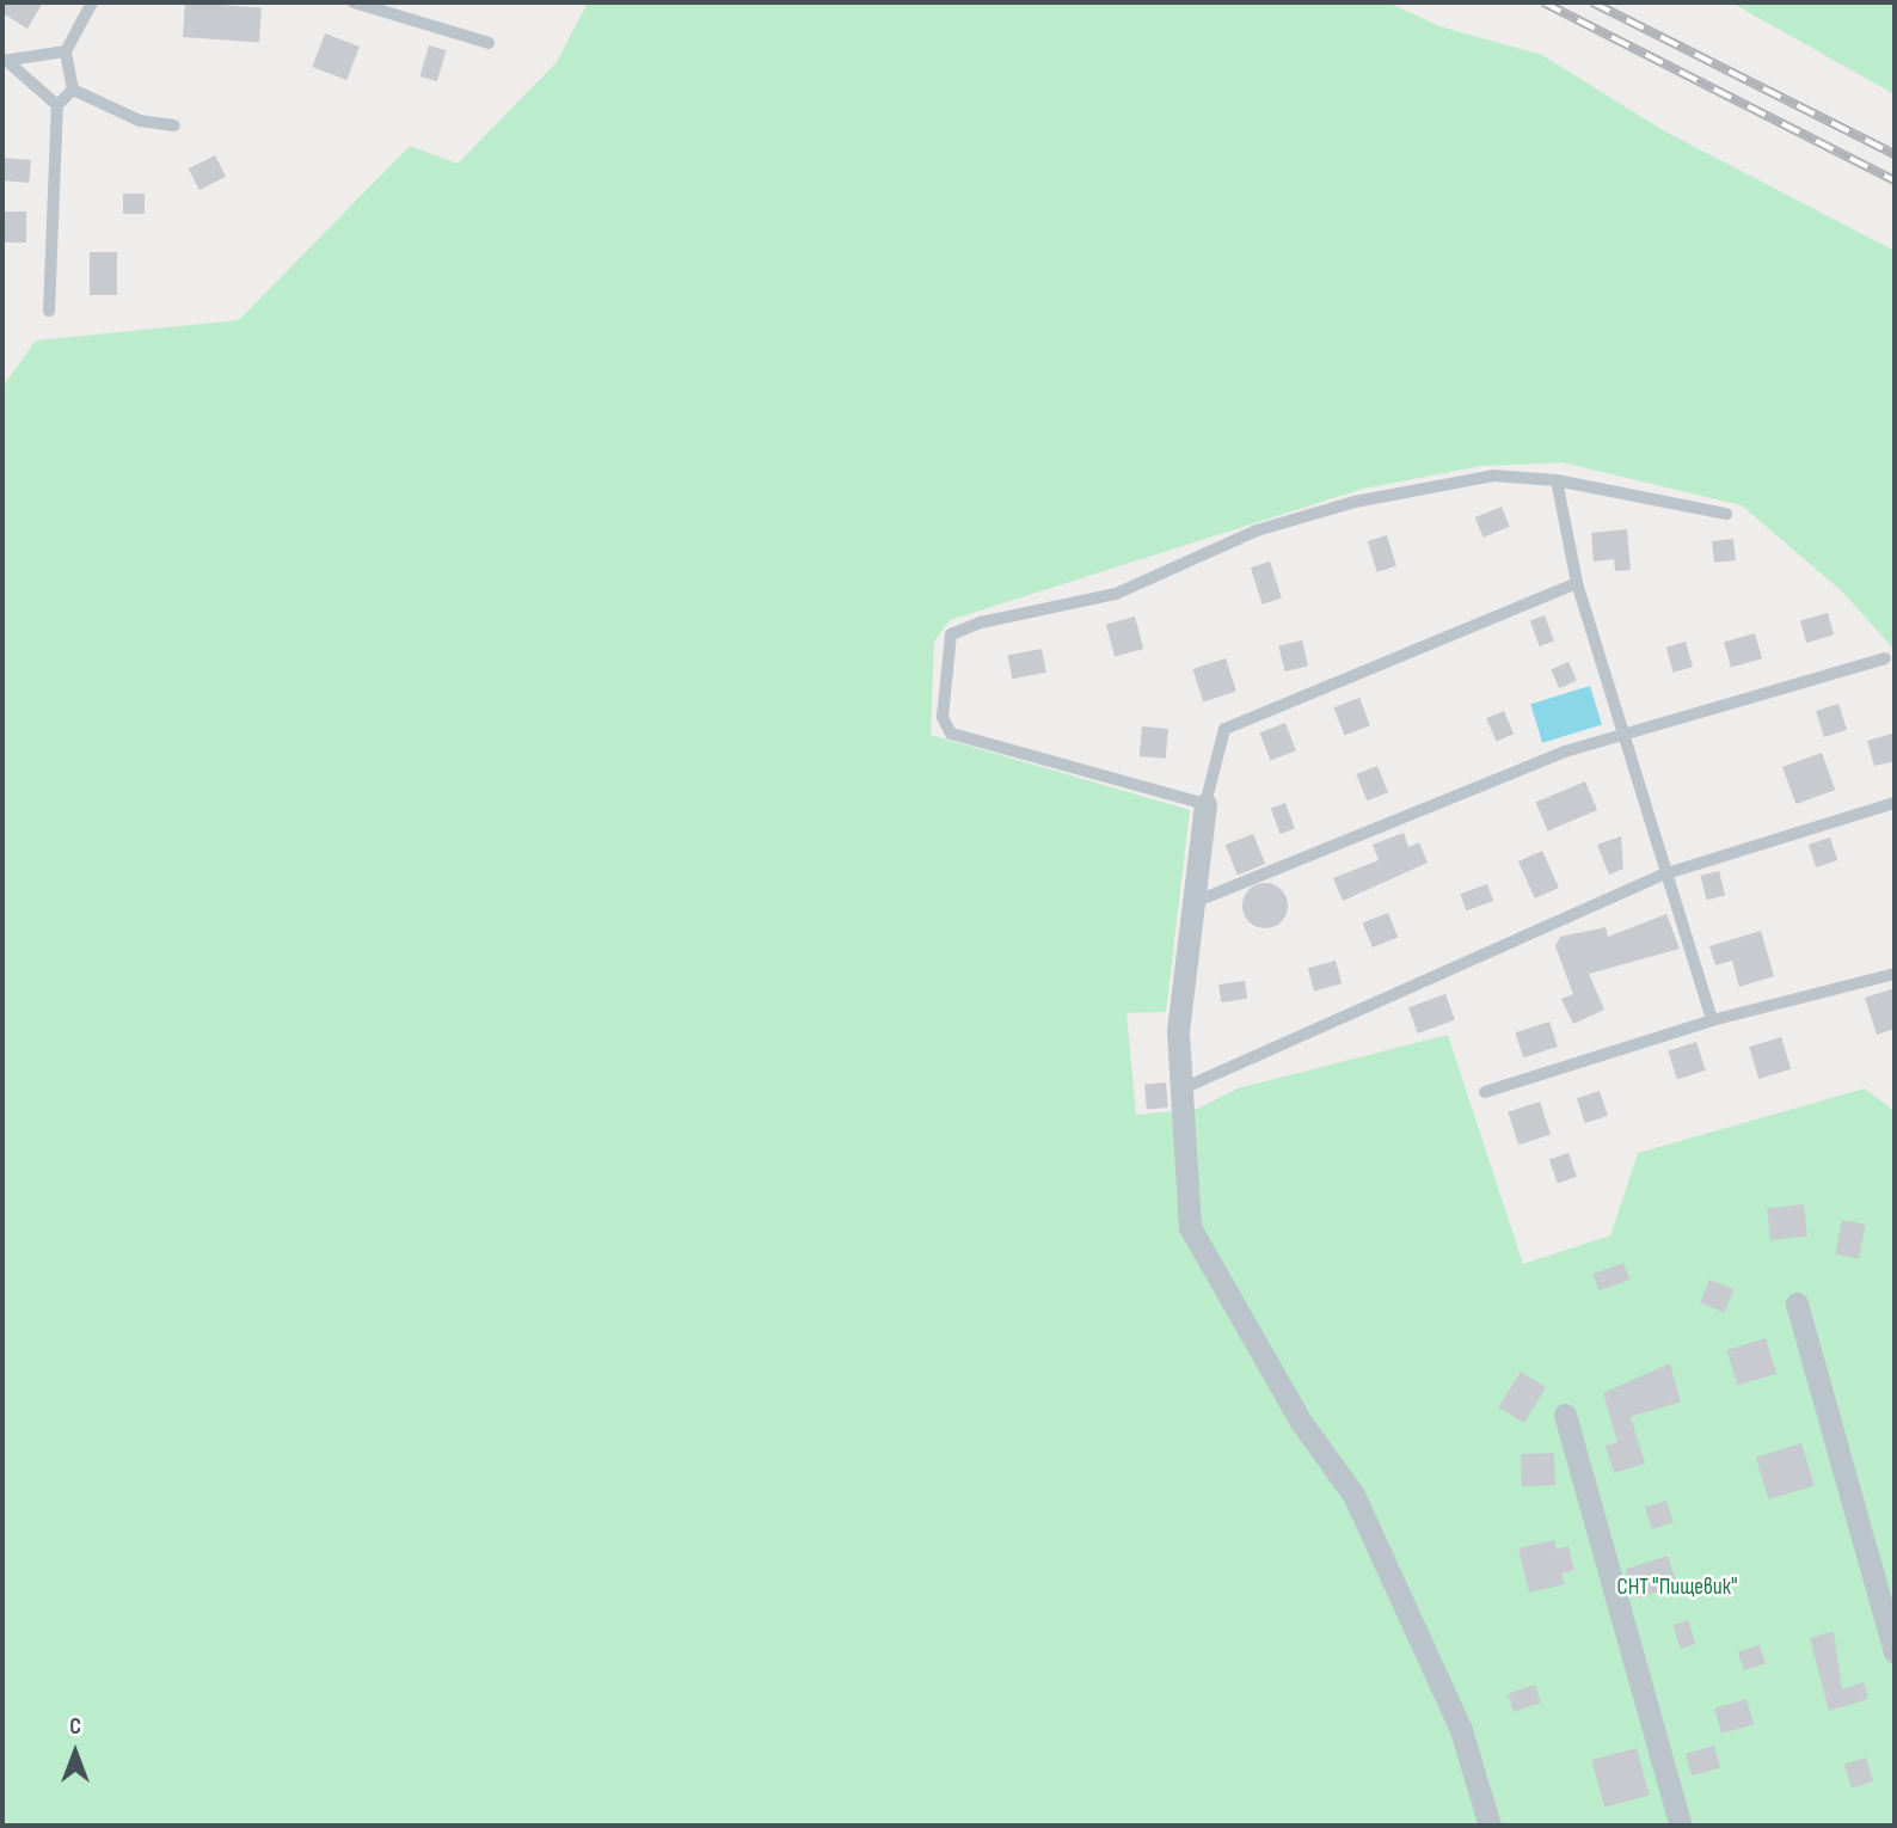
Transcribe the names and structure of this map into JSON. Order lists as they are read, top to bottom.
{
  "parks": ["СНТ \"Пищевик\""],
  "north": "top"
}
